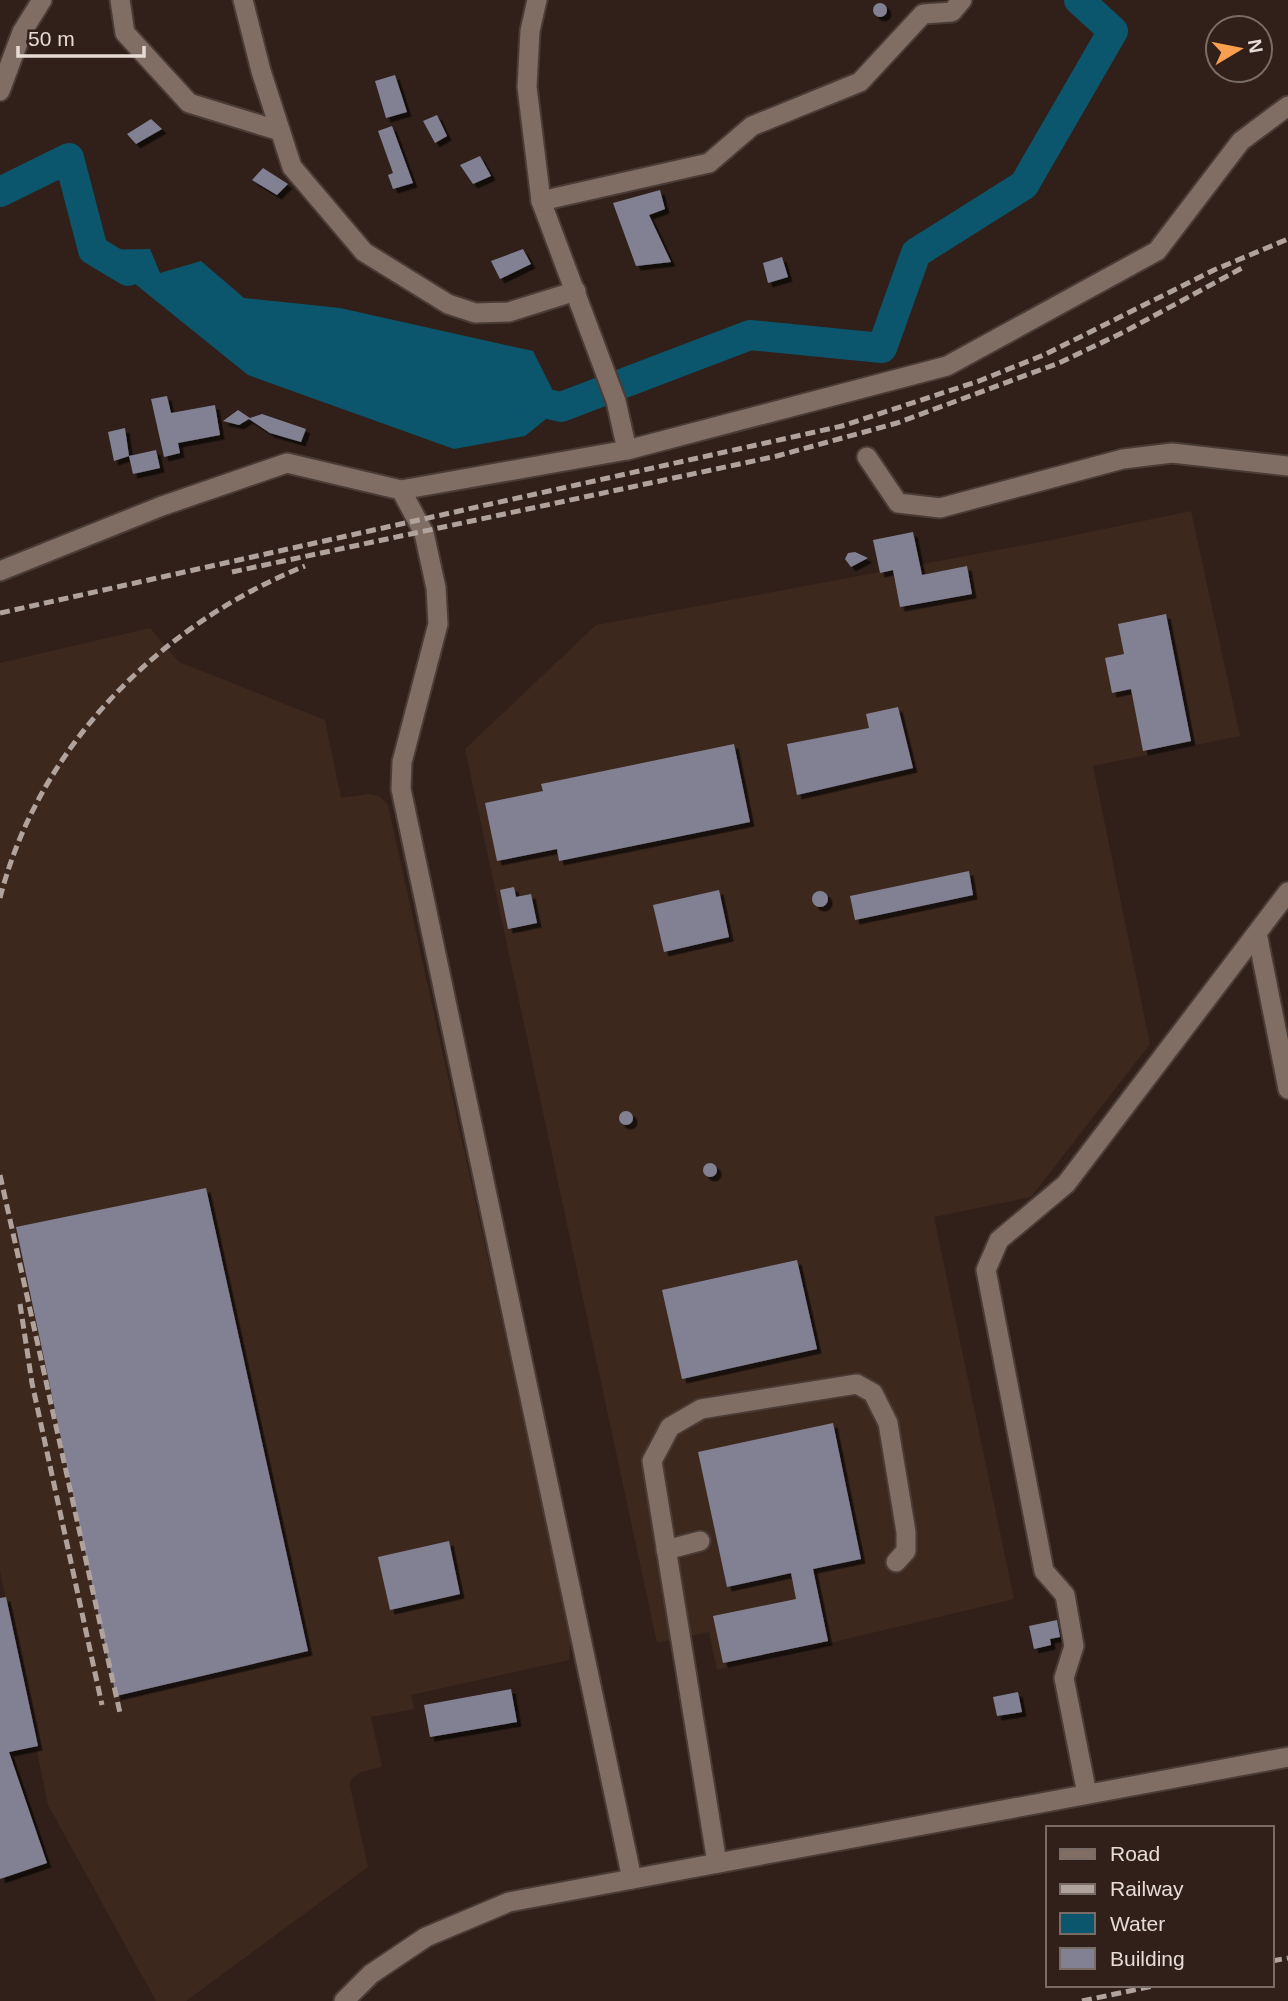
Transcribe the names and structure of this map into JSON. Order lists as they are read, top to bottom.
{
  "legend": [
    "Road",
    "Railway",
    "Water",
    "Building"
  ],
  "scale_bar": "50 m",
  "north": "right"
}
